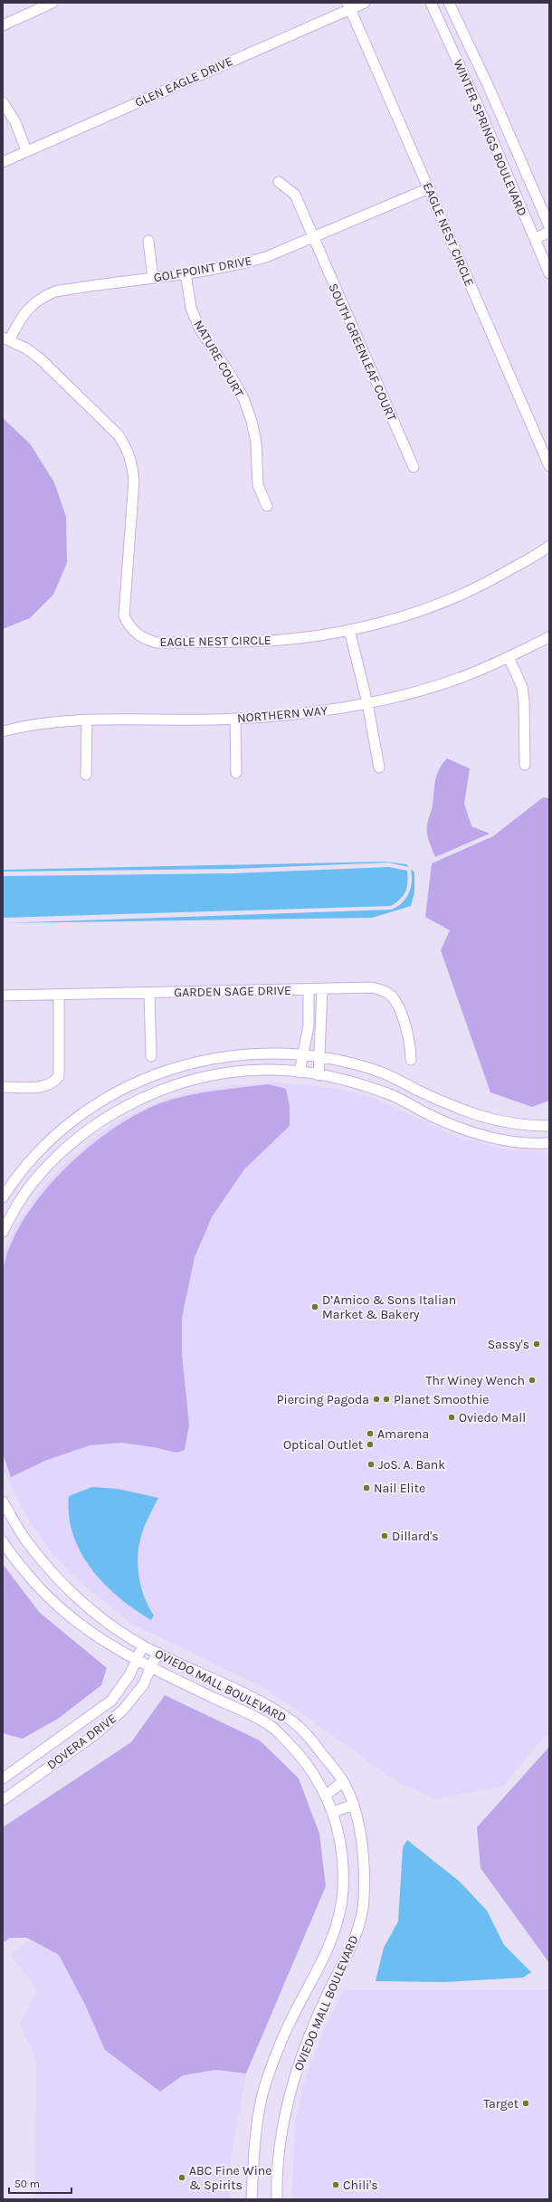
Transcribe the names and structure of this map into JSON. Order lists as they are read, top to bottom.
{
  "streets": {
    "street": [
      "GLEN EAGLE DRIVE",
      "WINTER SPRINGS BOULEVARD",
      "EAGLE NEST CIRCLE",
      "GOLFPOINT DRIVE",
      "SOUTH GREENLEAF COURT",
      "NATURE COURT",
      "NORTHERN WAY",
      "GARDEN SAGE DRIVE",
      "OVIEDO MALL BOULEVARD",
      "DOVERA DRIVE"
    ]
  },
  "crossings": [
    ["GLEN EAGLE DRIVE", "EAGLE NEST CIRCLE"],
    ["EAGLE NEST CIRCLE", "GOLFPOINT DRIVE"],
    ["GOLFPOINT DRIVE", "SOUTH GREENLEAF COURT"],
    ["GOLFPOINT DRIVE", "NATURE COURT"],
    ["OVIEDO MALL BOULEVARD", "DOVERA DRIVE"]
  ],
  "places": [
    "D’Amico & Sons Italian Market & Bakery",
    "Sassy's",
    "Thr Winey Wench",
    "Piercing Pagoda",
    "Planet Smoothie",
    "Oviedo Mall",
    "Amarena",
    "Optical Outlet",
    "JoS. A. Bank",
    "Nail Elite",
    "Dillard's",
    "Target",
    "ABC Fine Wine & Spirits",
    "Chili's"
  ],
  "scale_bar": "50 m"
}
